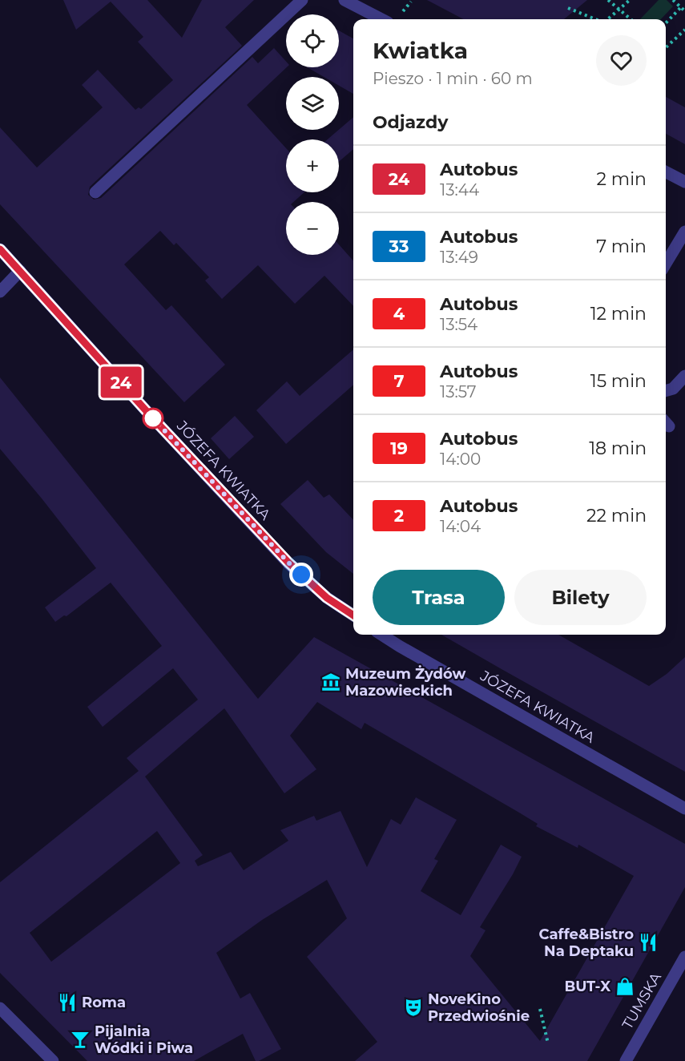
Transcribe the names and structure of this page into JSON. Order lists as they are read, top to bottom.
{
  "streets": {
    "street": ["JÓZEFA KWIATKA", "TUMSKA"]
  },
  "places": {
    "museum": ["Muzeum Żydów Mazowieckich"],
    "restaurant": ["Caffe&Bistro Na Deptaku", "Roma"],
    "shop": ["BUT-X"],
    "theatre": ["NoveKino Przedwiośnie"],
    "bar": ["Pijalnia Wódki i Piwa"]
  },
  "lines": ["bus line 24"],
  "page": {
    "on_map": "24",
    "map_buttons": ["+", "−"],
    "heading": [
      ["Kwiatka", "Pieszo · 1 min · 60 m"],
      "Odjazdy"
    ],
    "list": [
      {
        "mark": "24",
        "name": "Autobus",
        "note": "13:44",
        "value": "2 min"
      },
      {
        "mark": "33",
        "name": "Autobus",
        "note": "13:49",
        "value": "7 min"
      },
      {
        "mark": "4",
        "name": "Autobus",
        "note": "13:54",
        "value": "12 min"
      },
      {
        "mark": "7",
        "name": "Autobus",
        "note": "13:57",
        "value": "15 min"
      },
      {
        "mark": "19",
        "name": "Autobus",
        "note": "14:00",
        "value": "18 min"
      },
      {
        "mark": "2",
        "name": "Autobus",
        "note": "14:04",
        "value": "22 min"
      }
    ],
    "buttons": ["Trasa", "Bilety"]
  }
}
